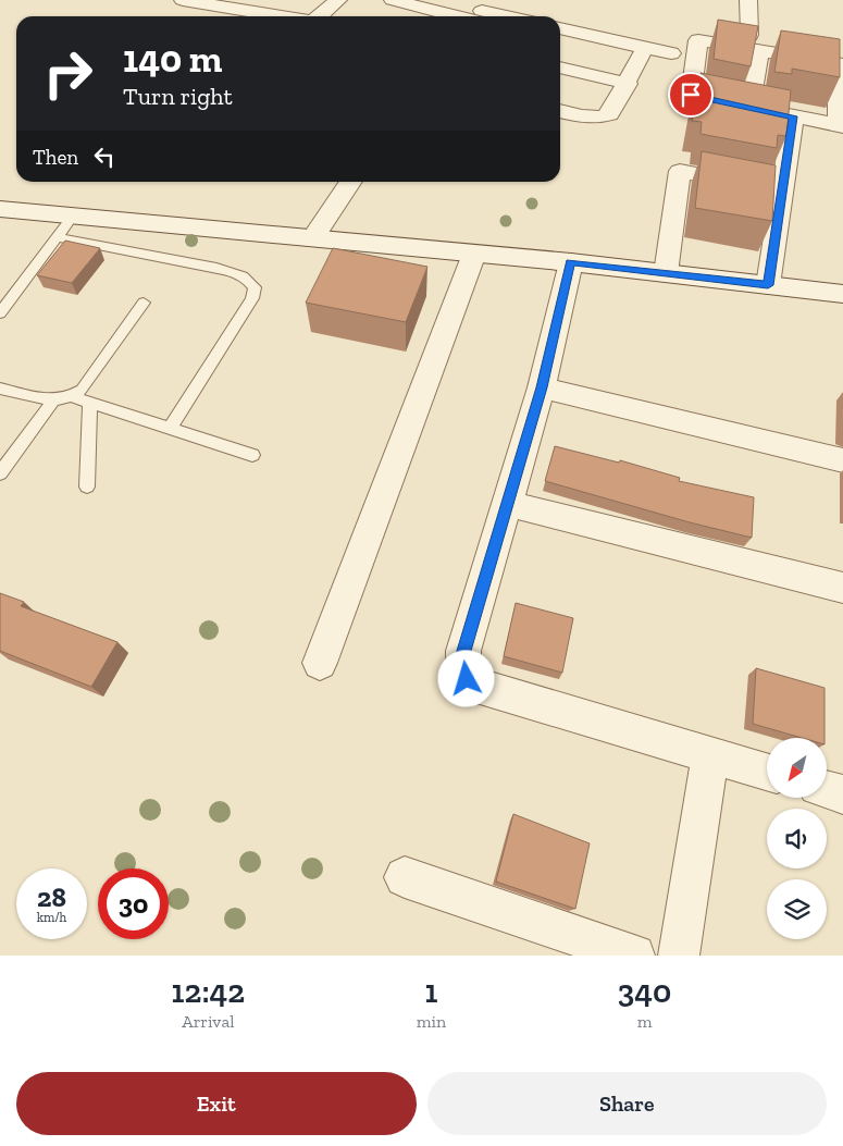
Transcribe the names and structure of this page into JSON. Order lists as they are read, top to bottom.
{
  "north": "bottom left",
  "page": {
    "turn": ["140 m", "Turn right"],
    "then": "Then",
    "speed": "28 km/h",
    "limit": "30",
    "eta": [
      "12:42",
      "Arrival",
      "1",
      "min",
      "340",
      "m"
    ],
    "buttons": ["Exit", "Share"]
  }
}
